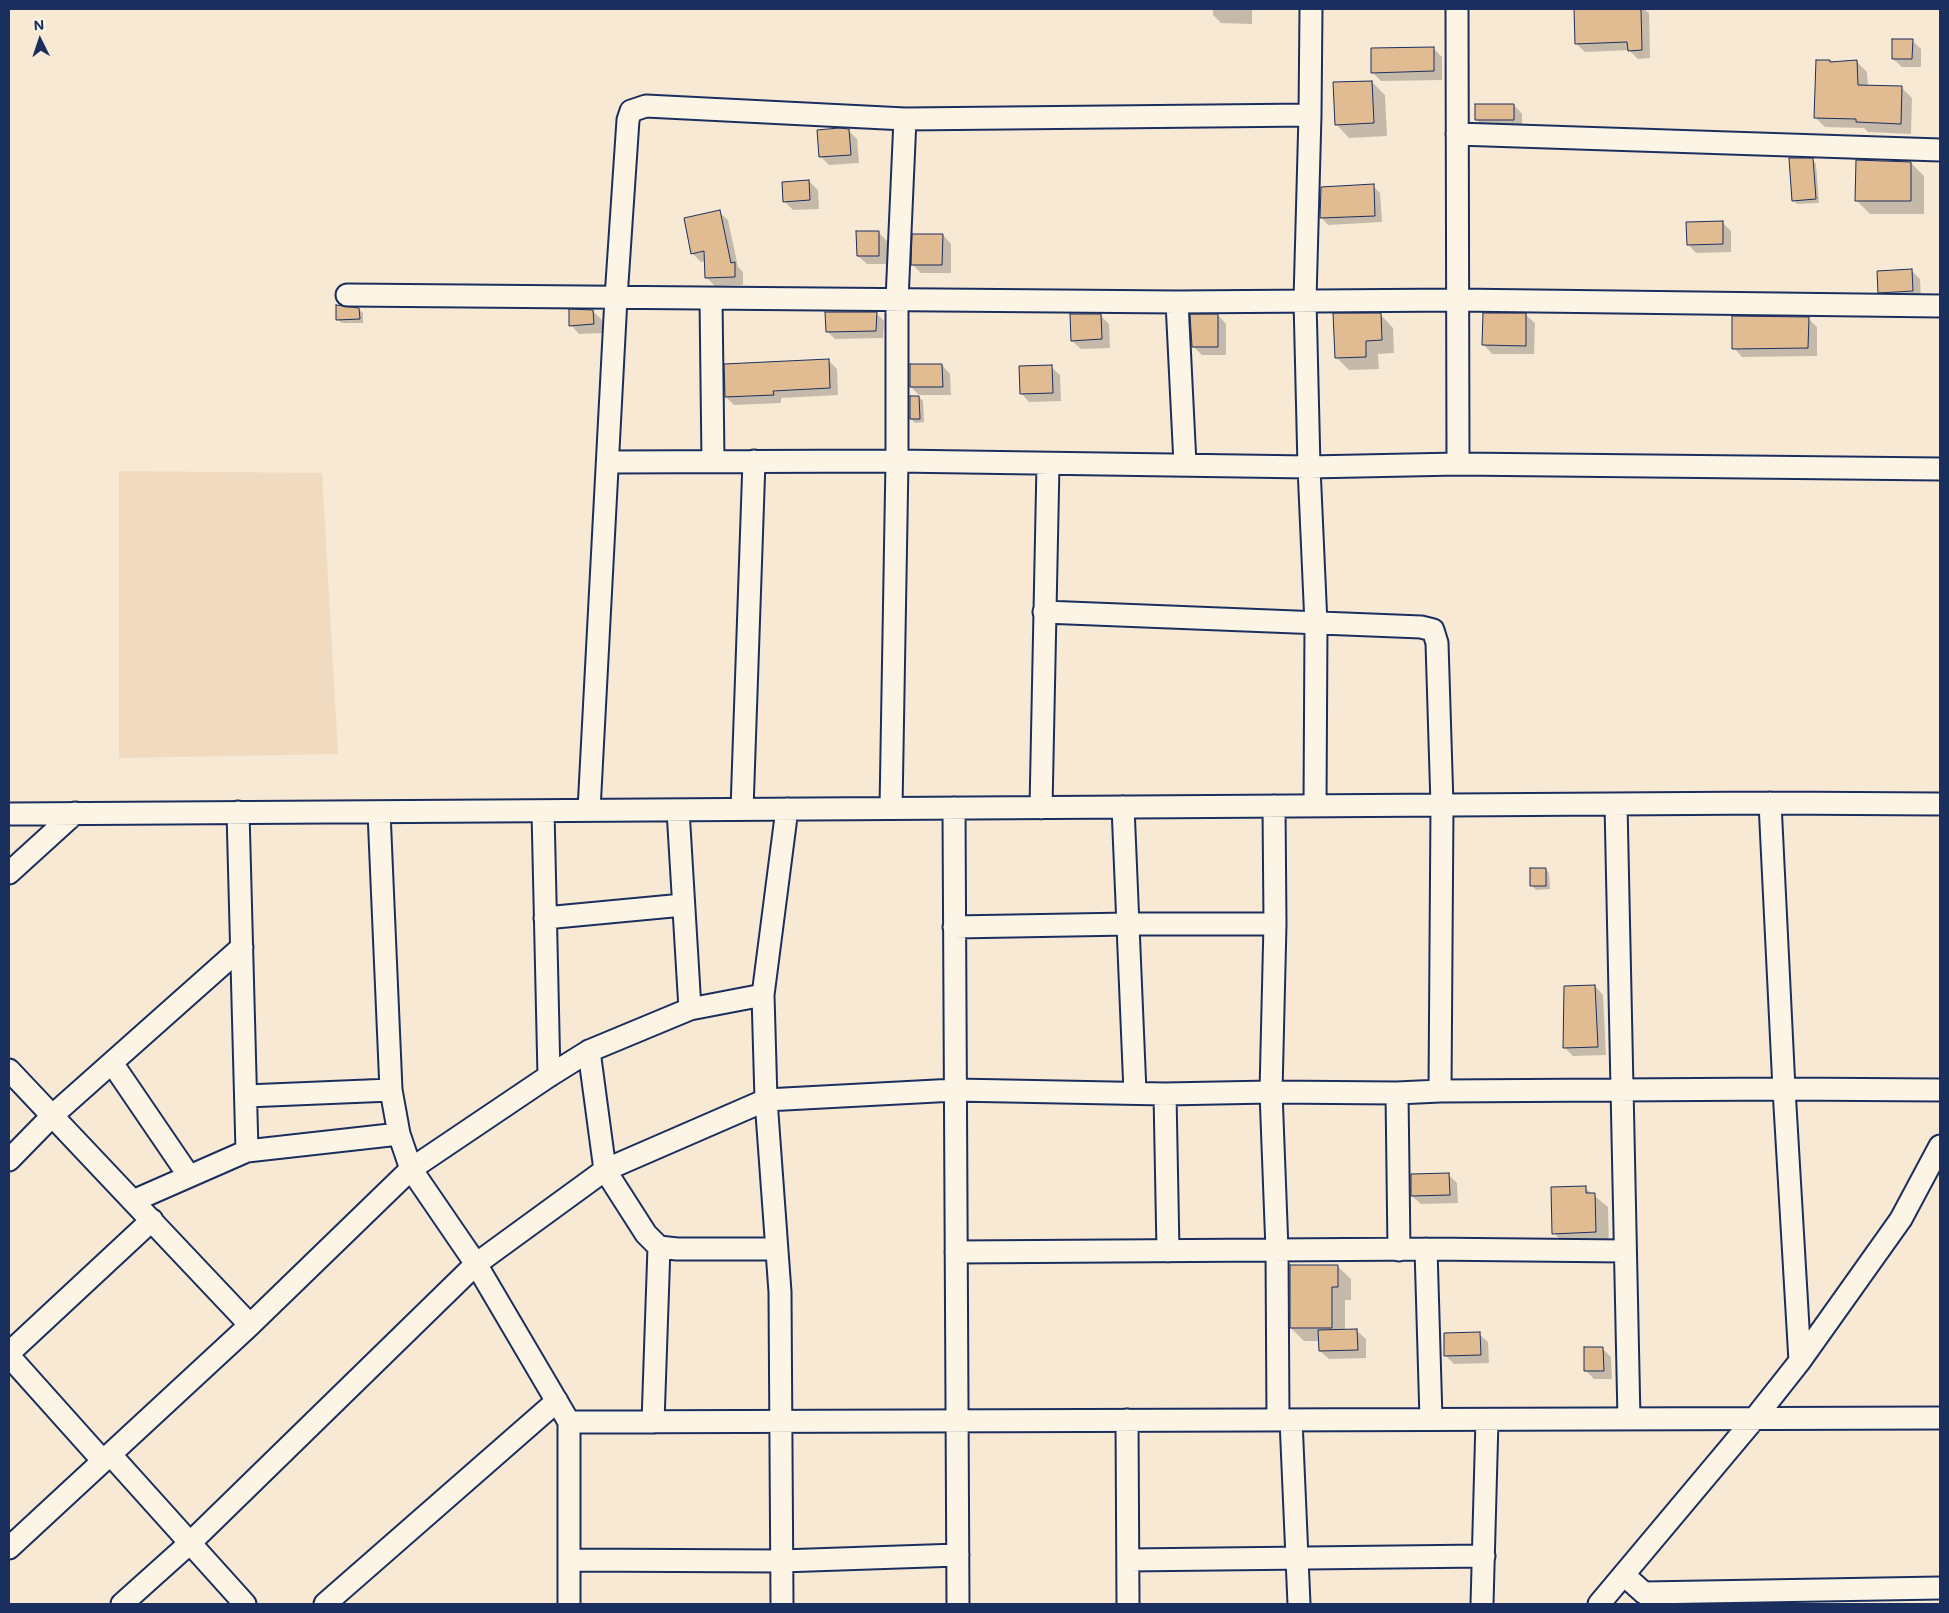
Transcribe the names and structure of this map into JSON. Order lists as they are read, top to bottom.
{
  "north": "top"
}
